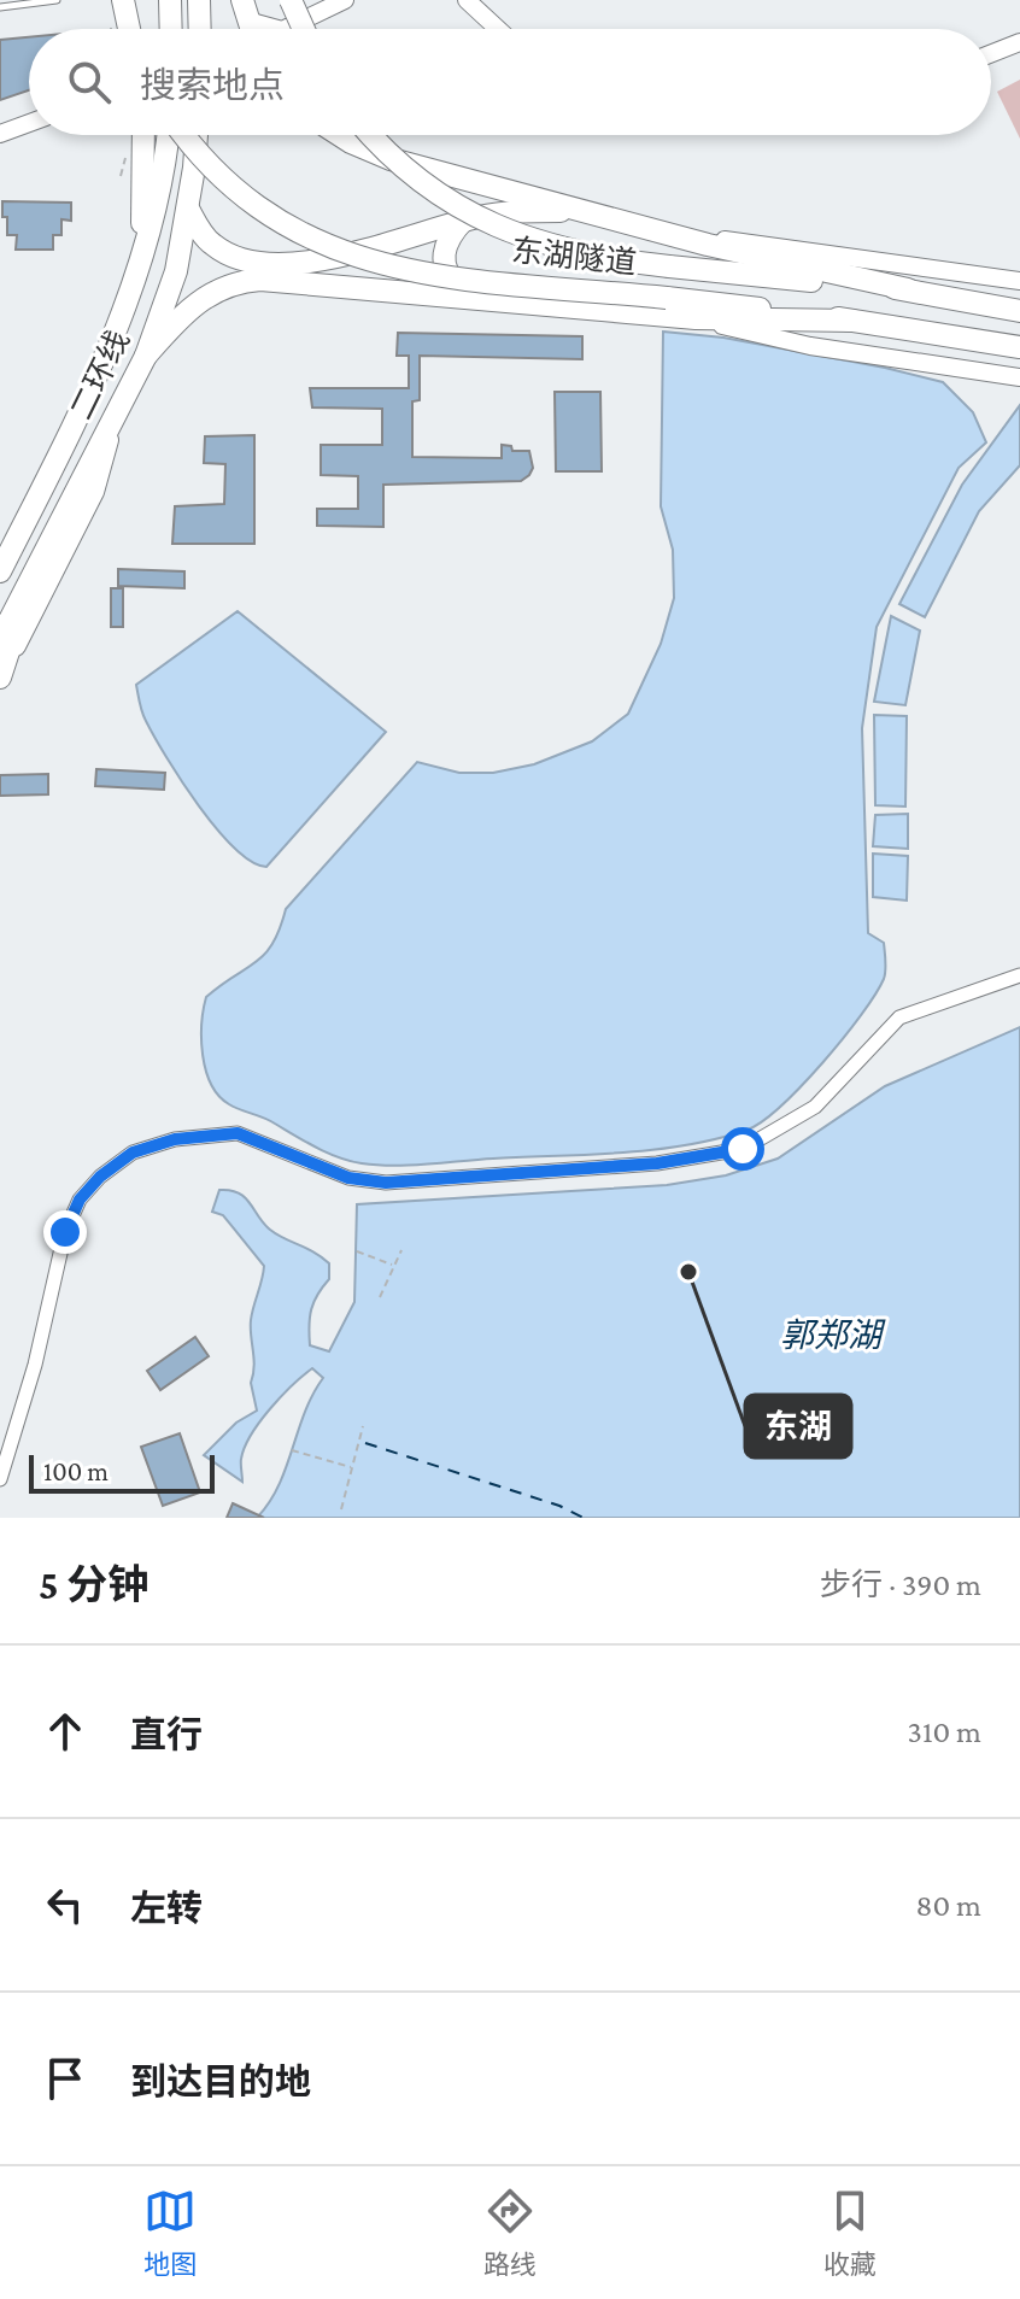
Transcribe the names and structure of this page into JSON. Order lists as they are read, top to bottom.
{
  "streets": {
    "highway": ["东湖隧道", "二环线"]
  },
  "water": ["郭郑湖"],
  "places": ["东湖"],
  "scale_bar": "100 m",
  "page": {
    "search": "搜索地点",
    "scale": "100 m",
    "heading": ["5 分钟", "步行 · 390 m"],
    "list": [
      ["直行", "310 m"],
      ["左转", "80 m"],
      "到达目的地"
    ],
    "nav": ["地图", "路线", "收藏"]
  }
}
